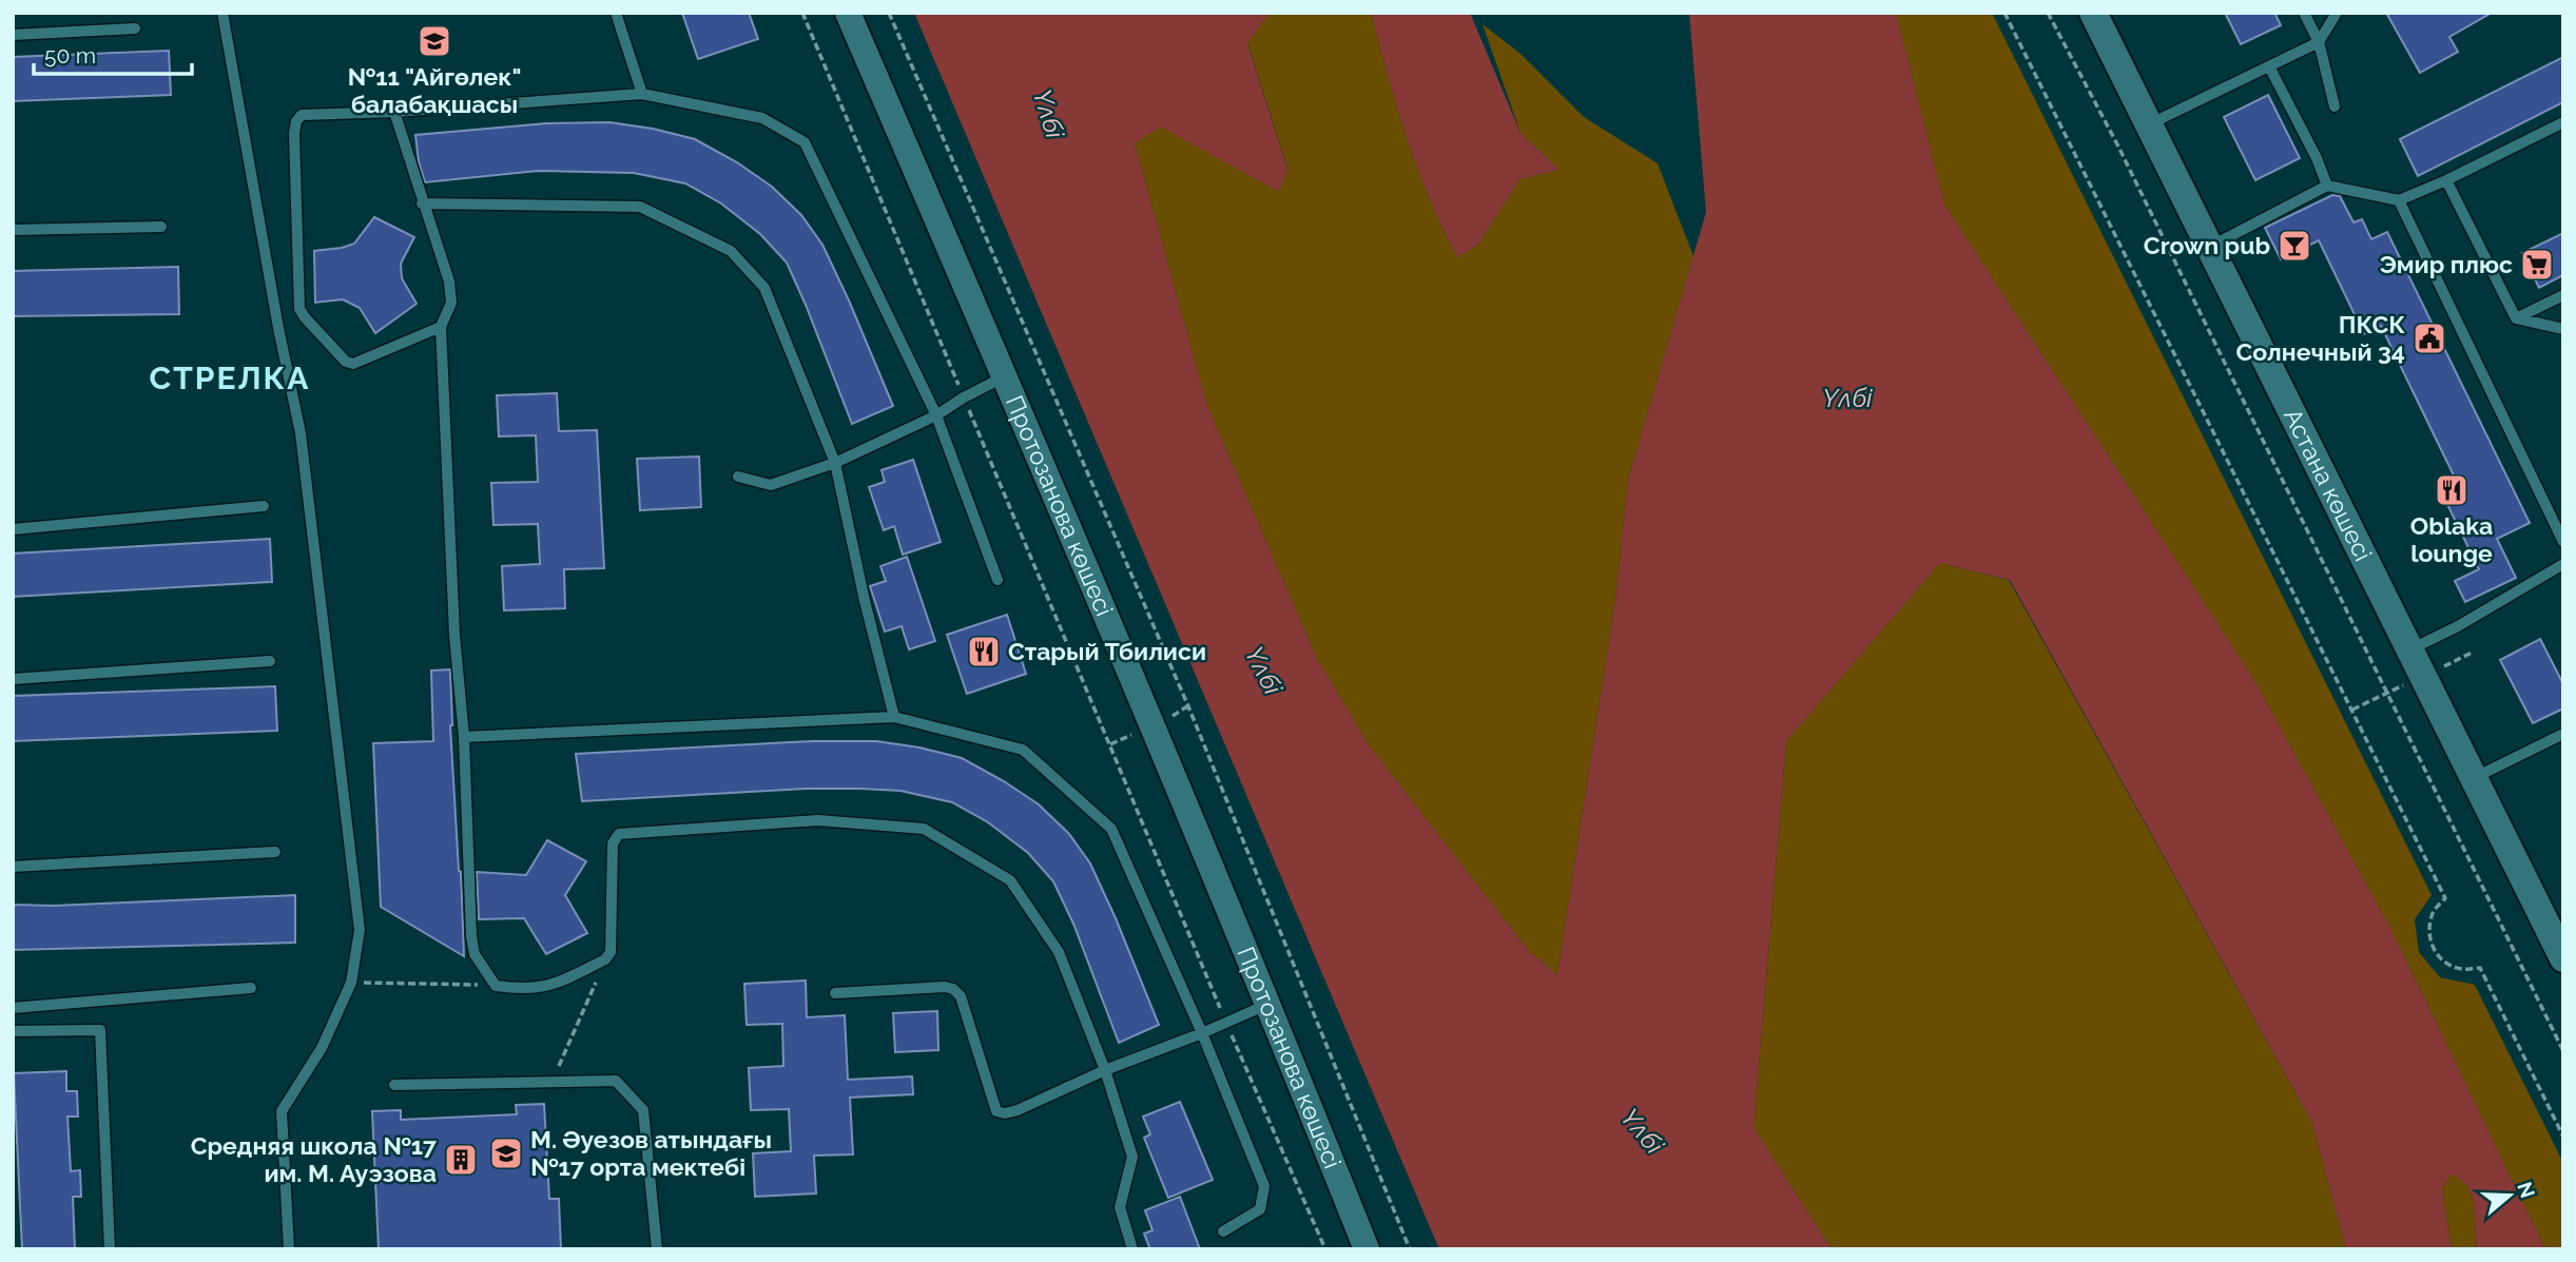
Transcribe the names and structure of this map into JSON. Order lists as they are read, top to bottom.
{
  "streets": {
    "main road": ["Астана көшесі"],
    "street": ["Протозанова көшесі"]
  },
  "districts": ["СТРЕЛКА"],
  "water": ["Үлбі"],
  "places": {
    "school or university": ["№11 \"Айгөлек\" балабақшасы", "М. Әуезов атындағы №17 орта мектебі"],
    "bar": ["Crown pub"],
    "supermarket": ["Эмир плюс"],
    "public building": ["ПКСК Солнечный 34"],
    "restaurant": ["Oblaka lounge", "Старый Тбилиси"],
    "building": ["Средняя школа №17 им. М. Ауэзова"]
  },
  "scale_bar": "50 m",
  "north": "right"
}
